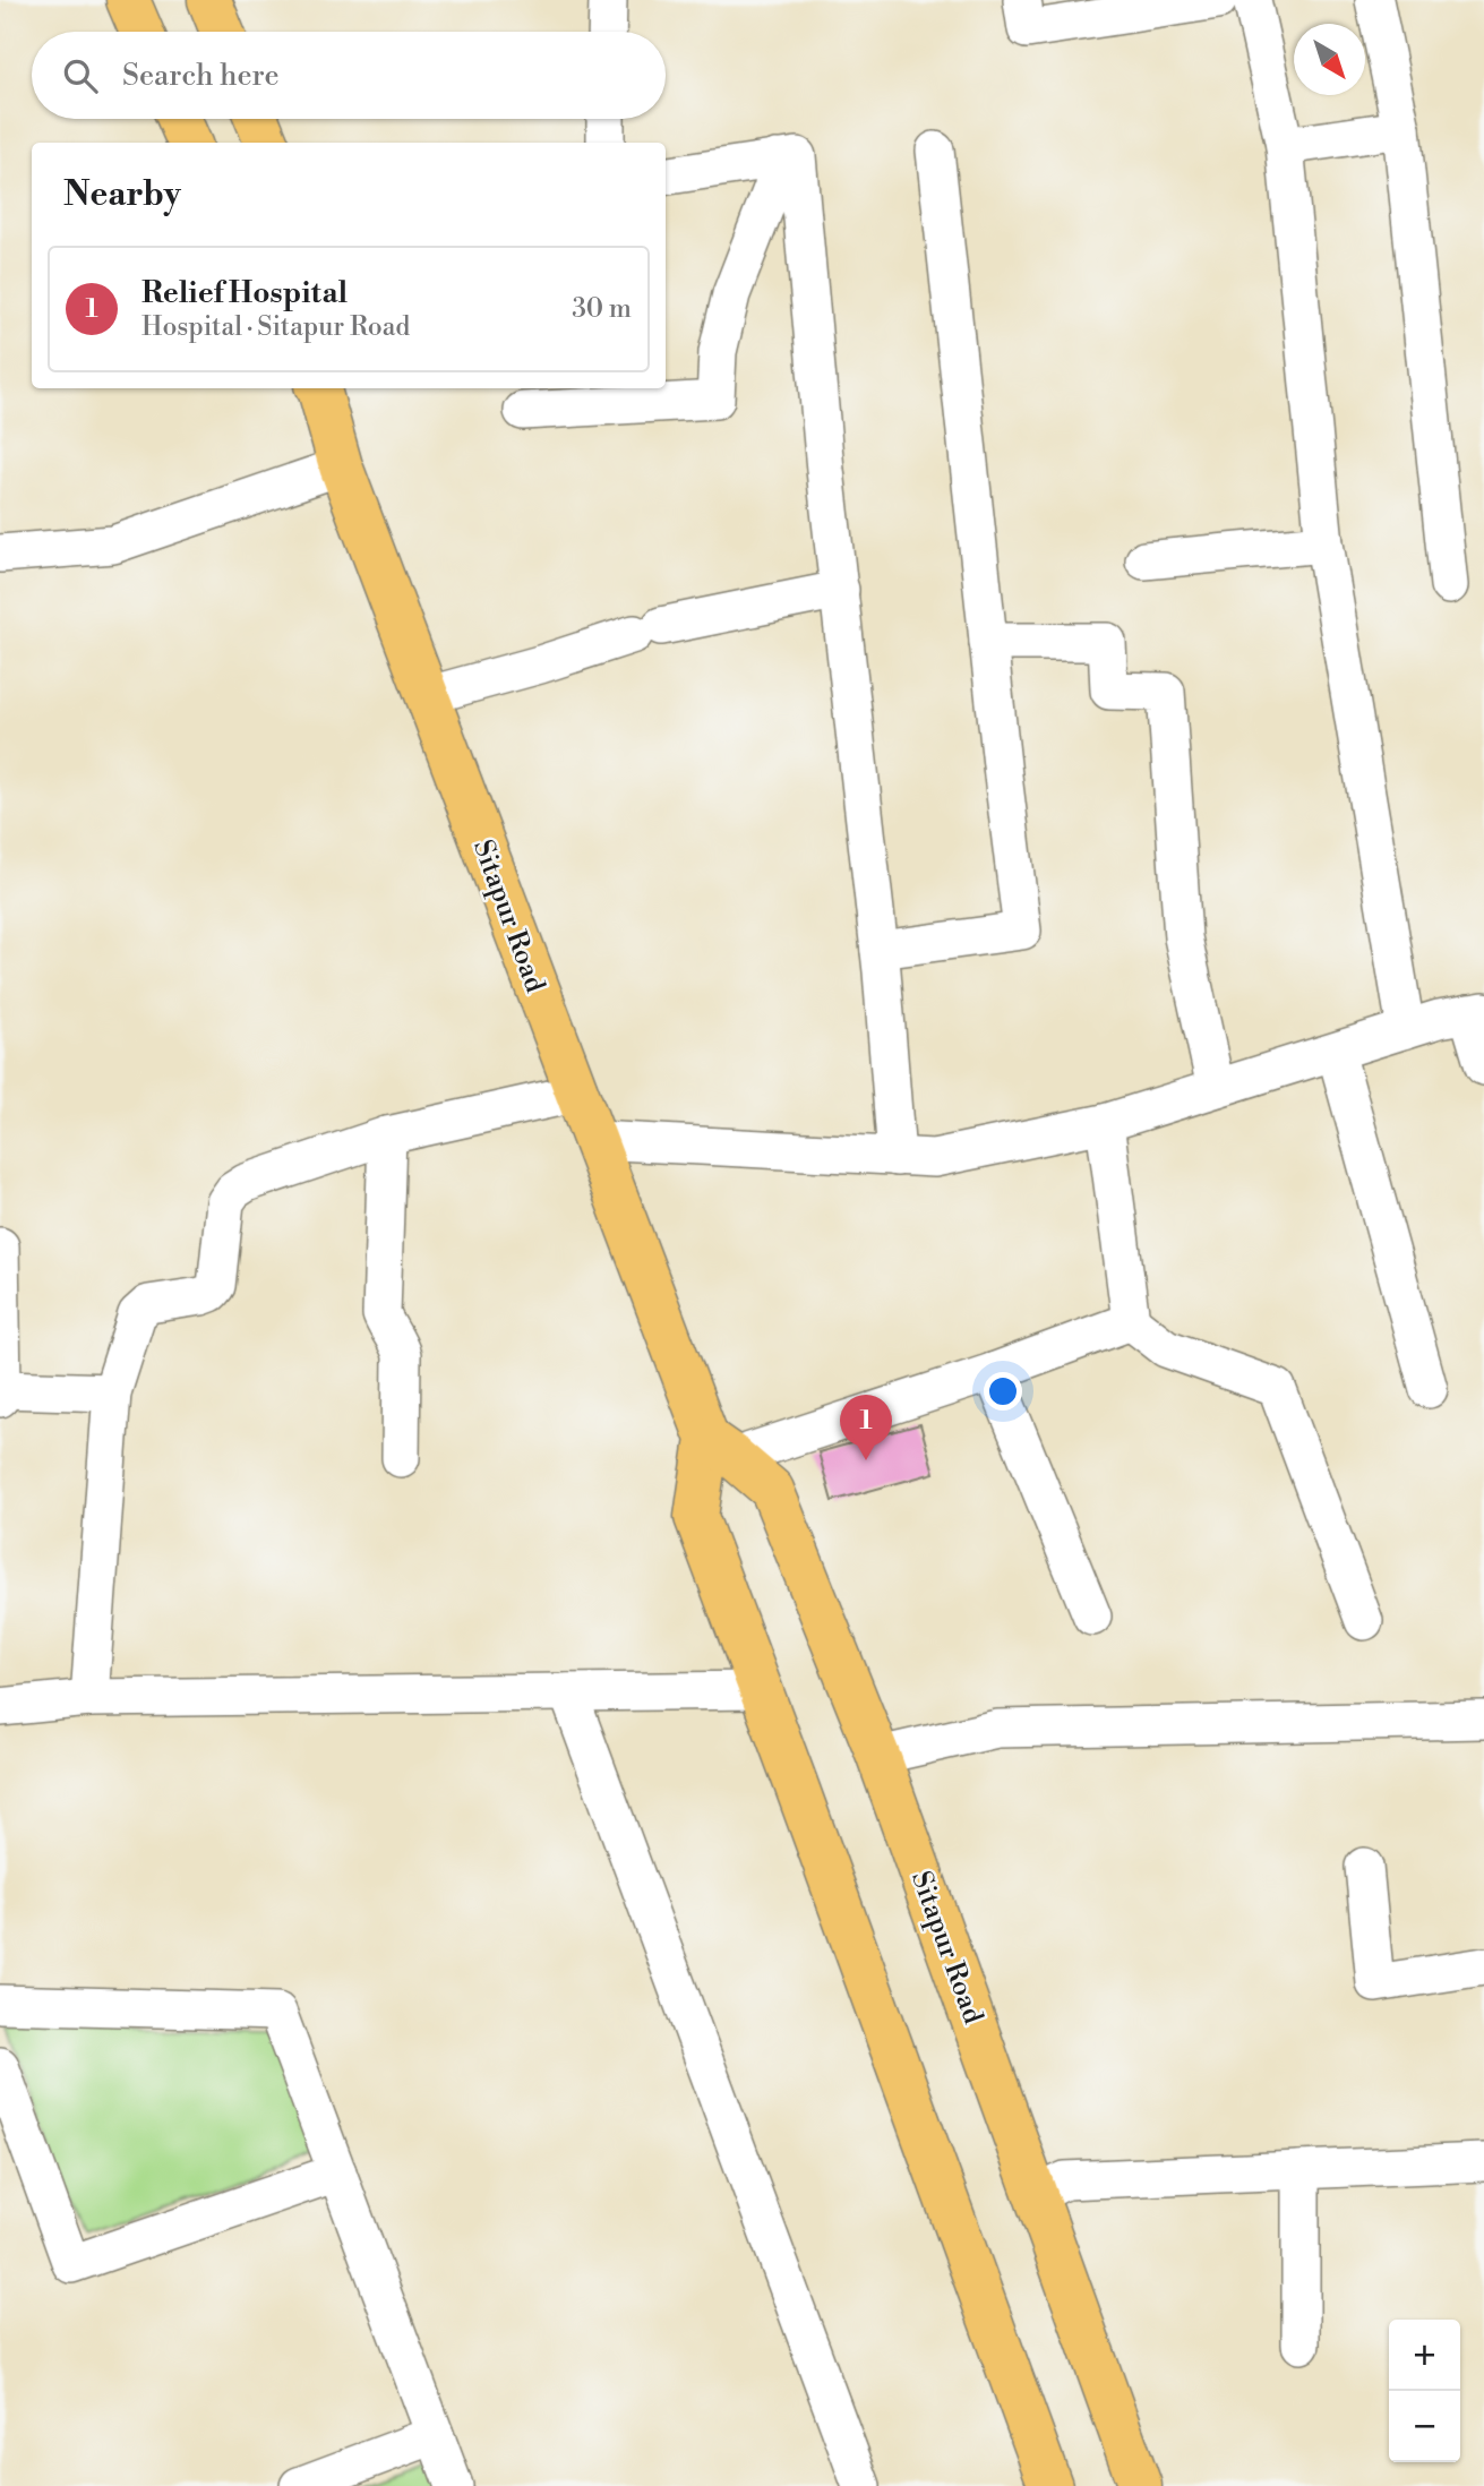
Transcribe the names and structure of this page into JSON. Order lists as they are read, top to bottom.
{
  "streets": {
    "main road": ["Sitapur Road"]
  },
  "north": "bottom right",
  "page": {
    "search": "Search here",
    "heading": "Nearby",
    "list": [
      {
        "mark": "1",
        "name": "Relief Hospital",
        "note": "Hospital · Sitapur Road",
        "value": "30 m"
      }
    ],
    "pins": "1",
    "map_buttons": ["+", "−"]
  }
}
